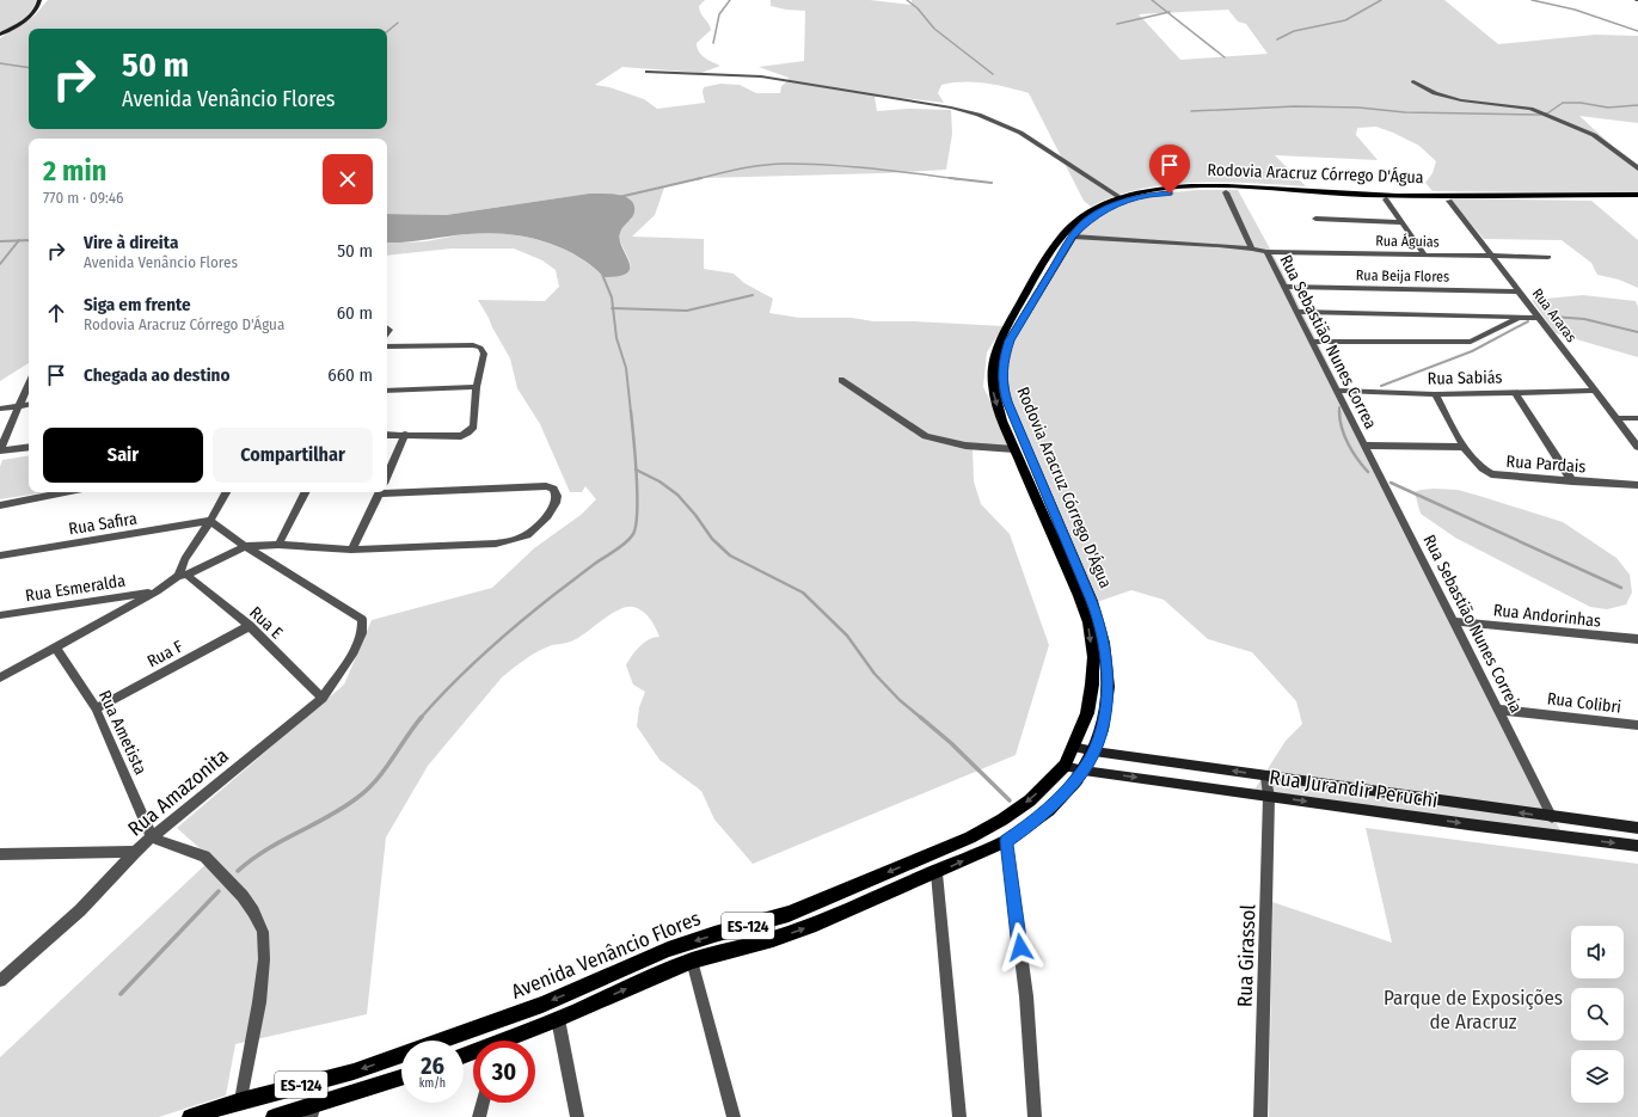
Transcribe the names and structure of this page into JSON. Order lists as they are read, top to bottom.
{
  "streets": {
    "main road": ["Rodovia Aracruz Córrego D'Água", "ES-124", "Avenida Venâncio Flores"],
    "street": [
      "Rua Águias",
      "Rua Beija Flores",
      "Rua Araras",
      "Rua Sebastião Nunes Correa",
      "Rua Sabiás",
      "Rua Pardais",
      "Rua Safira",
      "Rua Esmeralda",
      "Rua Andorinhas",
      "Rua E",
      "Rua Sebastião Nunes Correia",
      "Rua F",
      "Rua Colibri",
      "Rua Ametista",
      "Rua Jurandir Peruchi",
      "Rua Amazonita",
      "Rua Girassol"
    ]
  },
  "crossings": [
    ["Rodovia Aracruz Córrego D'Água", "Rua Águias"],
    ["Rodovia Aracruz Córrego D'Água", "Rua Araras"],
    ["Rodovia Aracruz Córrego D'Água", "Rua Jurandir Peruchi"],
    ["Rodovia Aracruz Córrego D'Água", "ES-124"],
    ["Rodovia Aracruz Córrego D'Água", "Avenida Venâncio Flores"],
    ["Rua Águias", "Rua Araras"],
    ["Rua Águias", "Rua Sebastião Nunes Correa"],
    ["Rua Beija Flores", "Rua Araras"],
    ["Rua Beija Flores", "Rua Sebastião Nunes Correa"],
    ["Rua Araras", "Rua Sabiás"],
    ["Rua Sebastião Nunes Correa", "Rua Sabiás"],
    ["Rua Sebastião Nunes Correa", "Rua Sebastião Nunes Correia"],
    ["Rua Sabiás", "Rua Pardais"],
    ["Rua Andorinhas", "Rua Sebastião Nunes Correia"],
    ["Rua E", "Rua F"],
    ["Rua E", "Rua Amazonita"],
    ["Rua Sebastião Nunes Correia", "Rua Colibri"],
    ["Rua Sebastião Nunes Correia", "Rua Jurandir Peruchi"],
    ["Rua F", "Rua Ametista"],
    ["Rua Ametista", "Rua Amazonita"],
    ["Rua Jurandir Peruchi", "ES-124"],
    ["Rua Jurandir Peruchi", "Avenida Venâncio Flores"],
    ["Rua Jurandir Peruchi", "Rua Girassol"]
  ],
  "parks": ["Parque de Exposições de Aracruz"],
  "page": {
    "turn": ["50 m", "Avenida Venâncio Flores"],
    "heading": ["2 min", "770 m · 09:46"],
    "list": [
      {
        "name": "Vire à direita",
        "note": "Avenida Venâncio Flores",
        "value": "50 m"
      },
      {
        "name": "Siga em frente",
        "note": "Rodovia Aracruz Córrego D'Água",
        "value": "60 m"
      },
      {
        "name": "Chegada ao destino",
        "value": "660 m"
      }
    ],
    "buttons": ["Sair", "Compartilhar"],
    "speed": "26 km/h",
    "limit": "30"
  }
}
